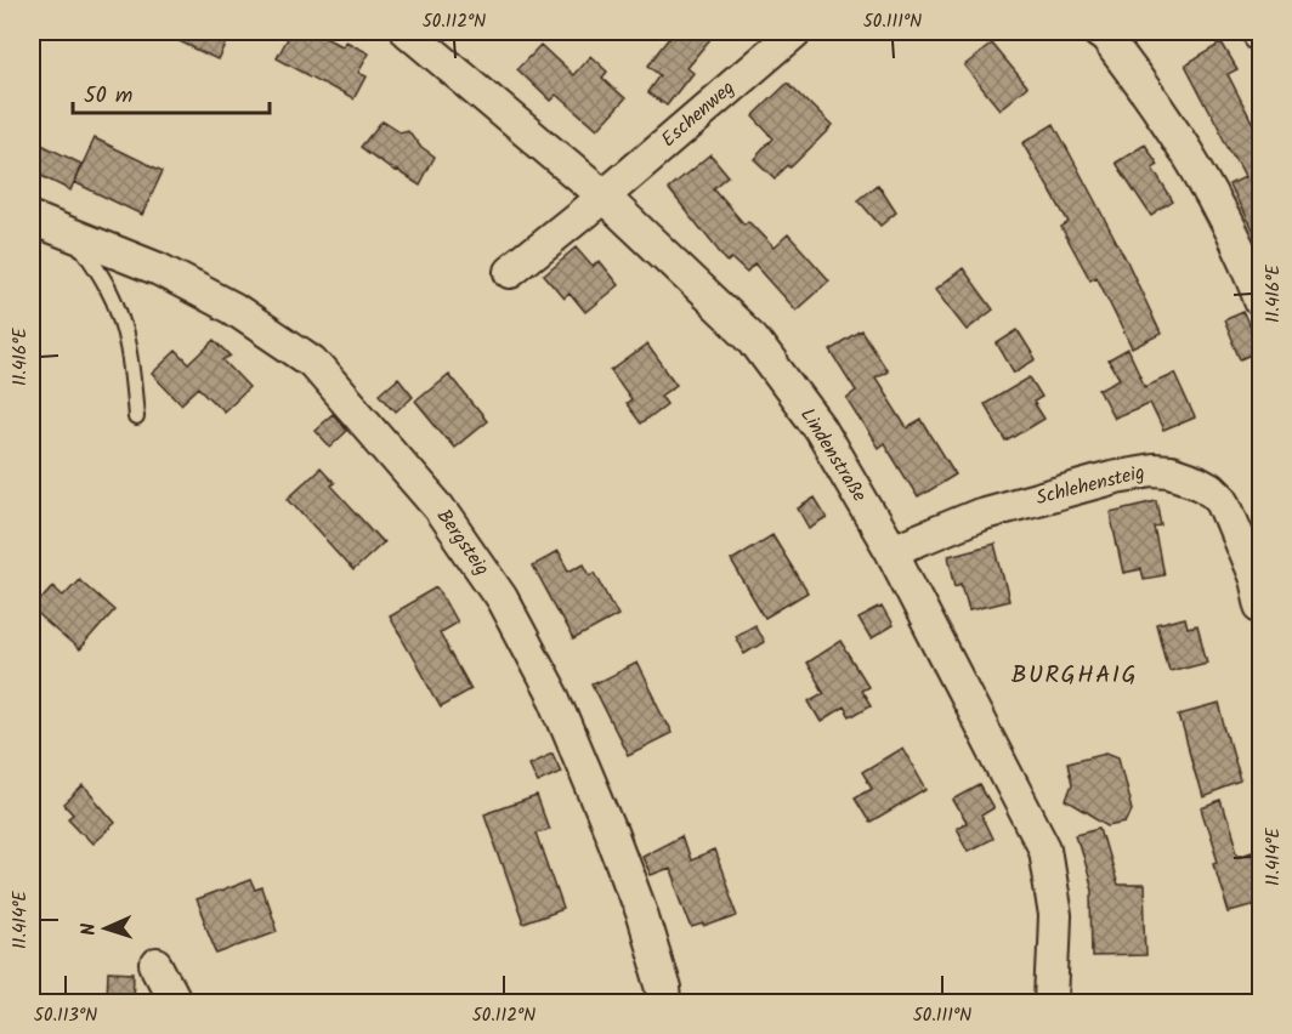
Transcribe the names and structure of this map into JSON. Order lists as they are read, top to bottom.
{
  "streets": {
    "street": [
      "Eschenweg",
      "Lindenstraße",
      "Schlehensteig",
      "Bergsteig"
    ]
  },
  "crossings": [
    ["Eschenweg", "Lindenstraße"],
    ["Lindenstraße", "Schlehensteig"]
  ],
  "districts": ["BURGHAIG"],
  "scale_bar": "50 m",
  "north": "left",
  "coordinates": [
    "50.112°N",
    "50.111°N",
    "11.416°E",
    "11.414°E",
    "50.113°N"
  ]
}
